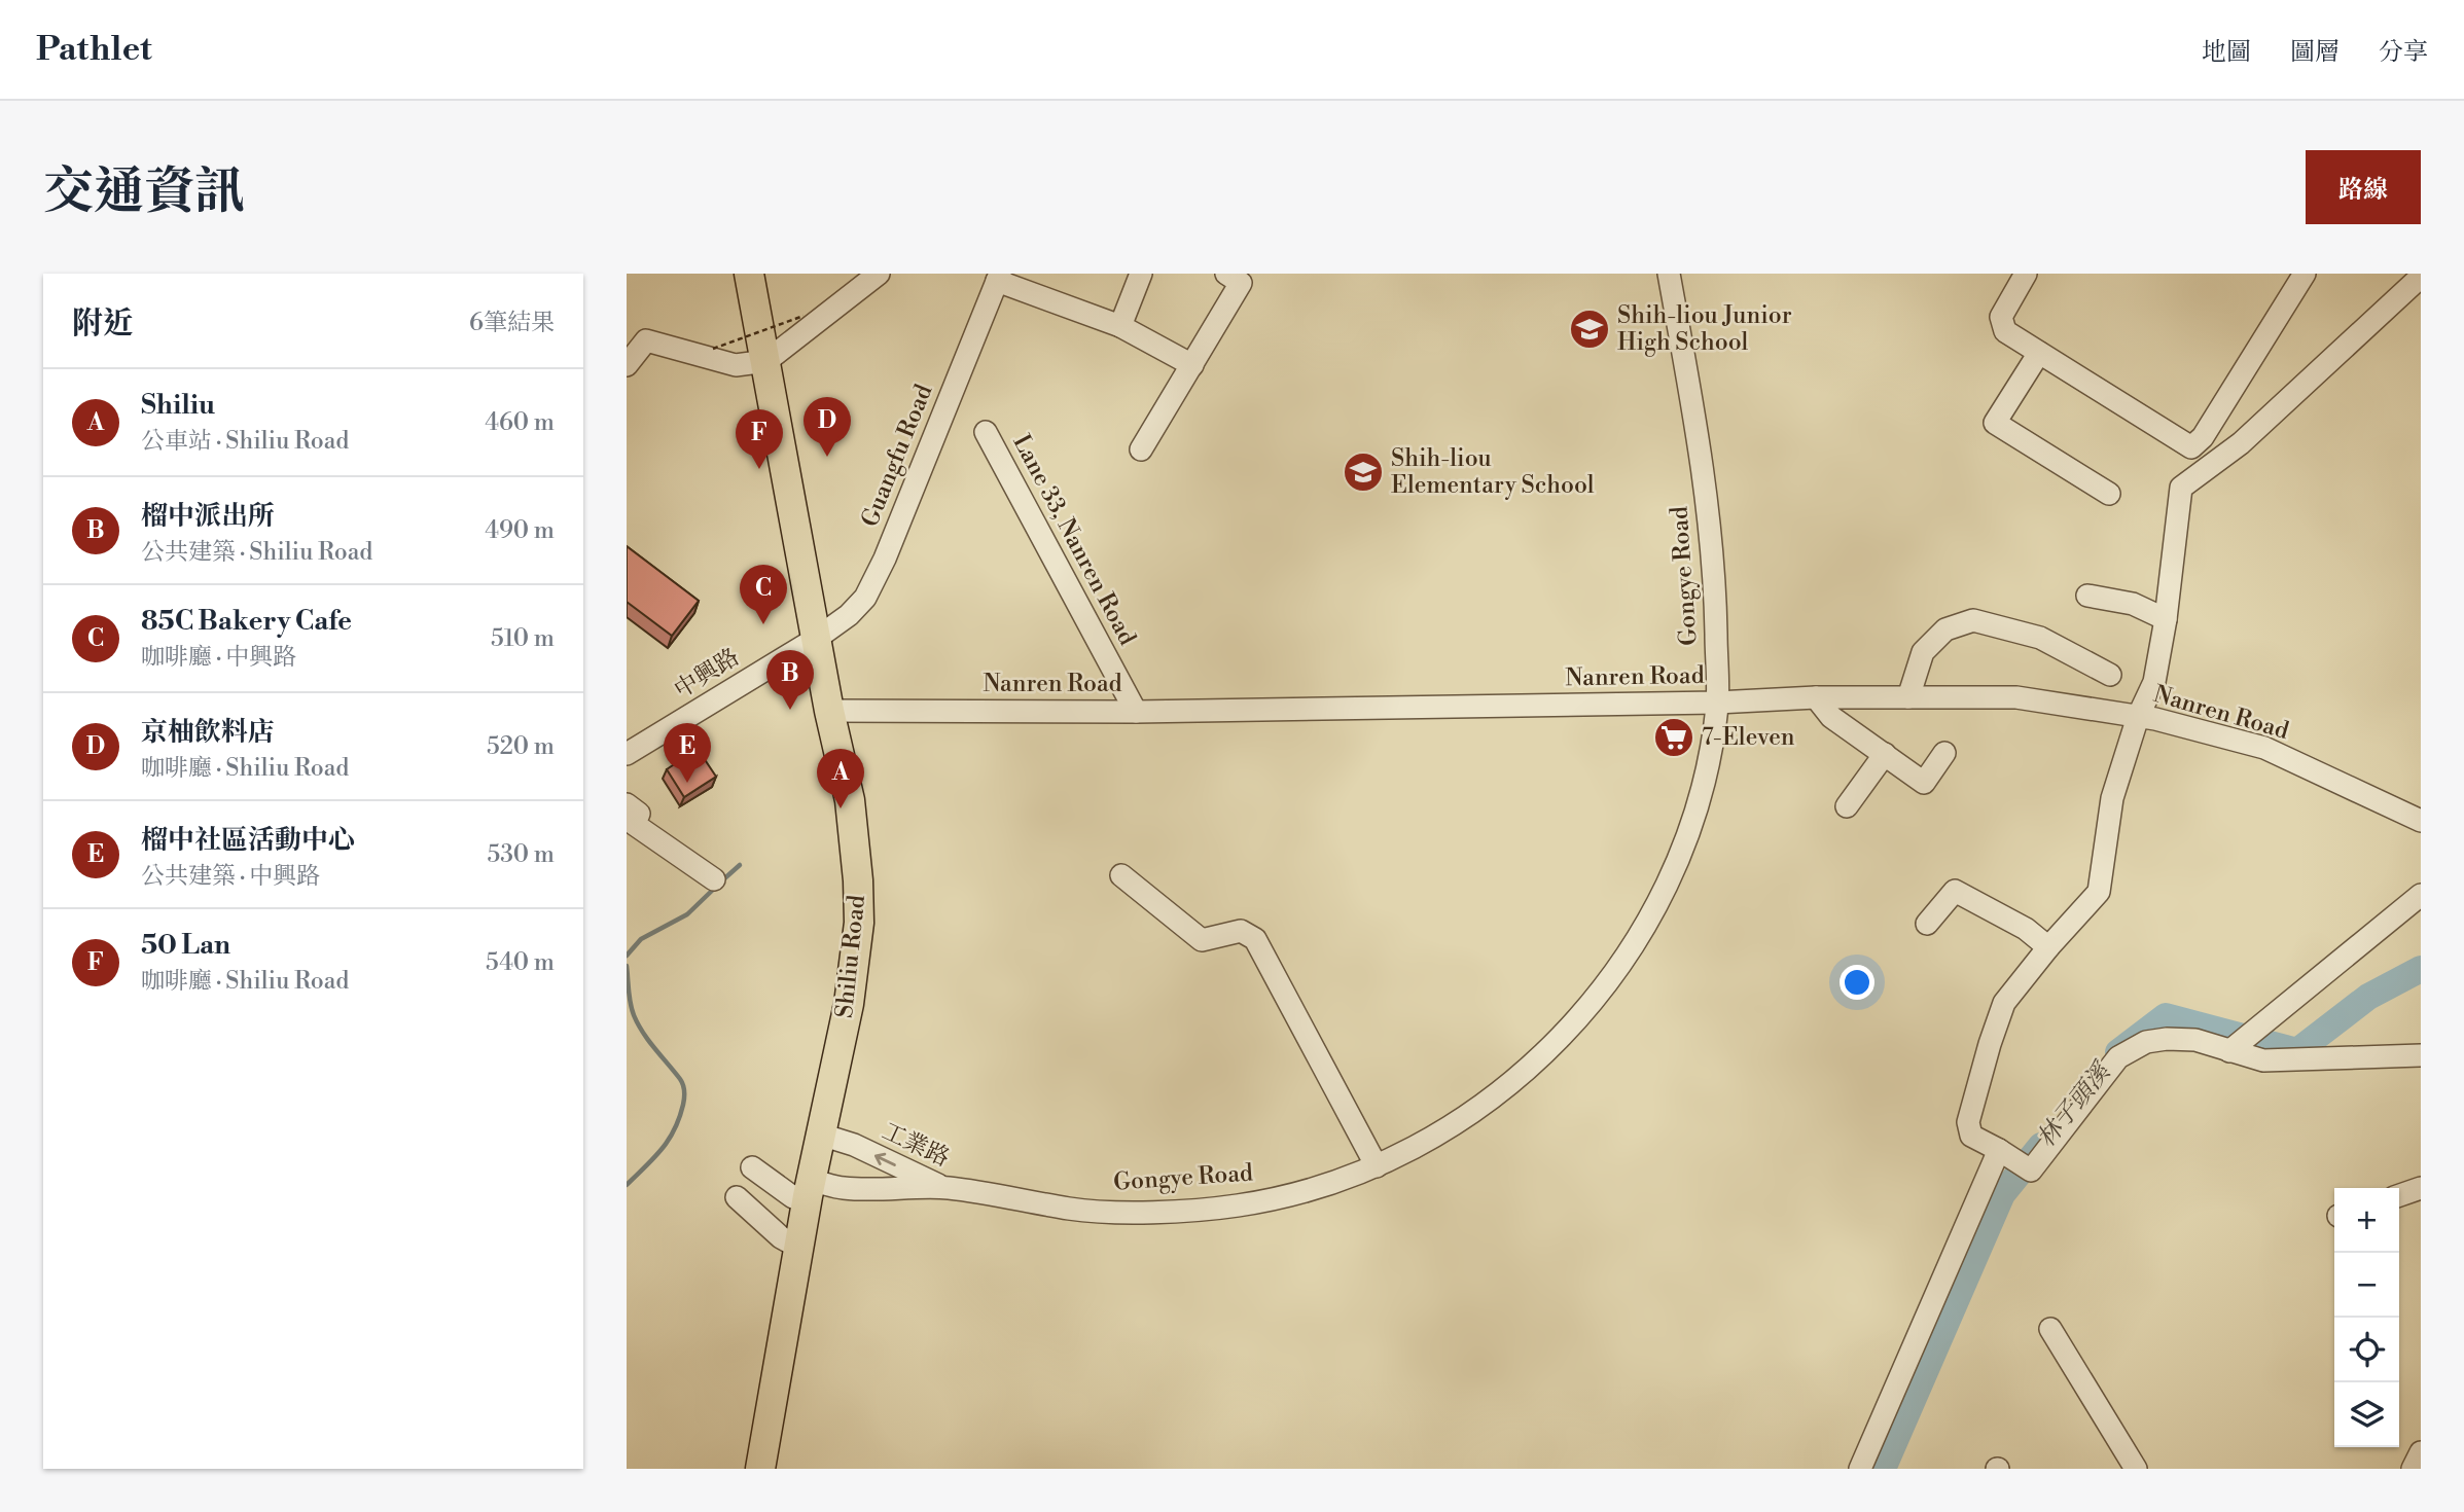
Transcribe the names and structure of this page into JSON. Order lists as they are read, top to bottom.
{
  "streets": {
    "main road": ["Shiliu Road"],
    "street": [
      "Guangfu Road",
      "Lane 33, Nanren Road",
      "Gongye Road",
      "中興路",
      "Nanren Road",
      "工業路"
    ]
  },
  "crossings": [
    ["Guangfu Road", "中興路"],
    ["Guangfu Road", "Shiliu Road"],
    ["Lane 33, Nanren Road", "Nanren Road"],
    ["Gongye Road", "Nanren Road"],
    ["Gongye Road", "工業路"],
    ["中興路", "Shiliu Road"],
    ["Nanren Road", "Shiliu Road"],
    ["Shiliu Road", "工業路"]
  ],
  "water": ["林子頭溪"],
  "places": {
    "school or university": ["Shih-liou Junior High School", "Shih-liou Elementary School"],
    "supermarket": ["7-Eleven"]
  },
  "page": {
    "header": "Pathlet",
    "nav": ["地圖", "圖層", "分享"],
    "title": "交通資訊",
    "buttons": "路線",
    "heading": ["附近", "6筆結果"],
    "list": [
      {
        "mark": "A",
        "name": "Shiliu",
        "note": "公車站 · Shiliu Road",
        "value": "460 m"
      },
      {
        "mark": "B",
        "name": "榴中派出所",
        "note": "公共建築 · Shiliu Road",
        "value": "490 m"
      },
      {
        "mark": "C",
        "name": "85C Bakery Cafe",
        "note": "咖啡廳 · 中興路",
        "value": "510 m"
      },
      {
        "mark": "D",
        "name": "京柚飲料店",
        "note": "咖啡廳 · Shiliu Road",
        "value": "520 m"
      },
      {
        "mark": "E",
        "name": "榴中社區活動中心",
        "note": "公共建築 · 中興路",
        "value": "530 m"
      },
      {
        "mark": "F",
        "name": "50 Lan",
        "note": "咖啡廳 · Shiliu Road",
        "value": "540 m"
      }
    ],
    "pins": [
      "D",
      "F",
      "C",
      "B",
      "E",
      "A"
    ],
    "map_buttons": ["+", "−"]
  }
}
